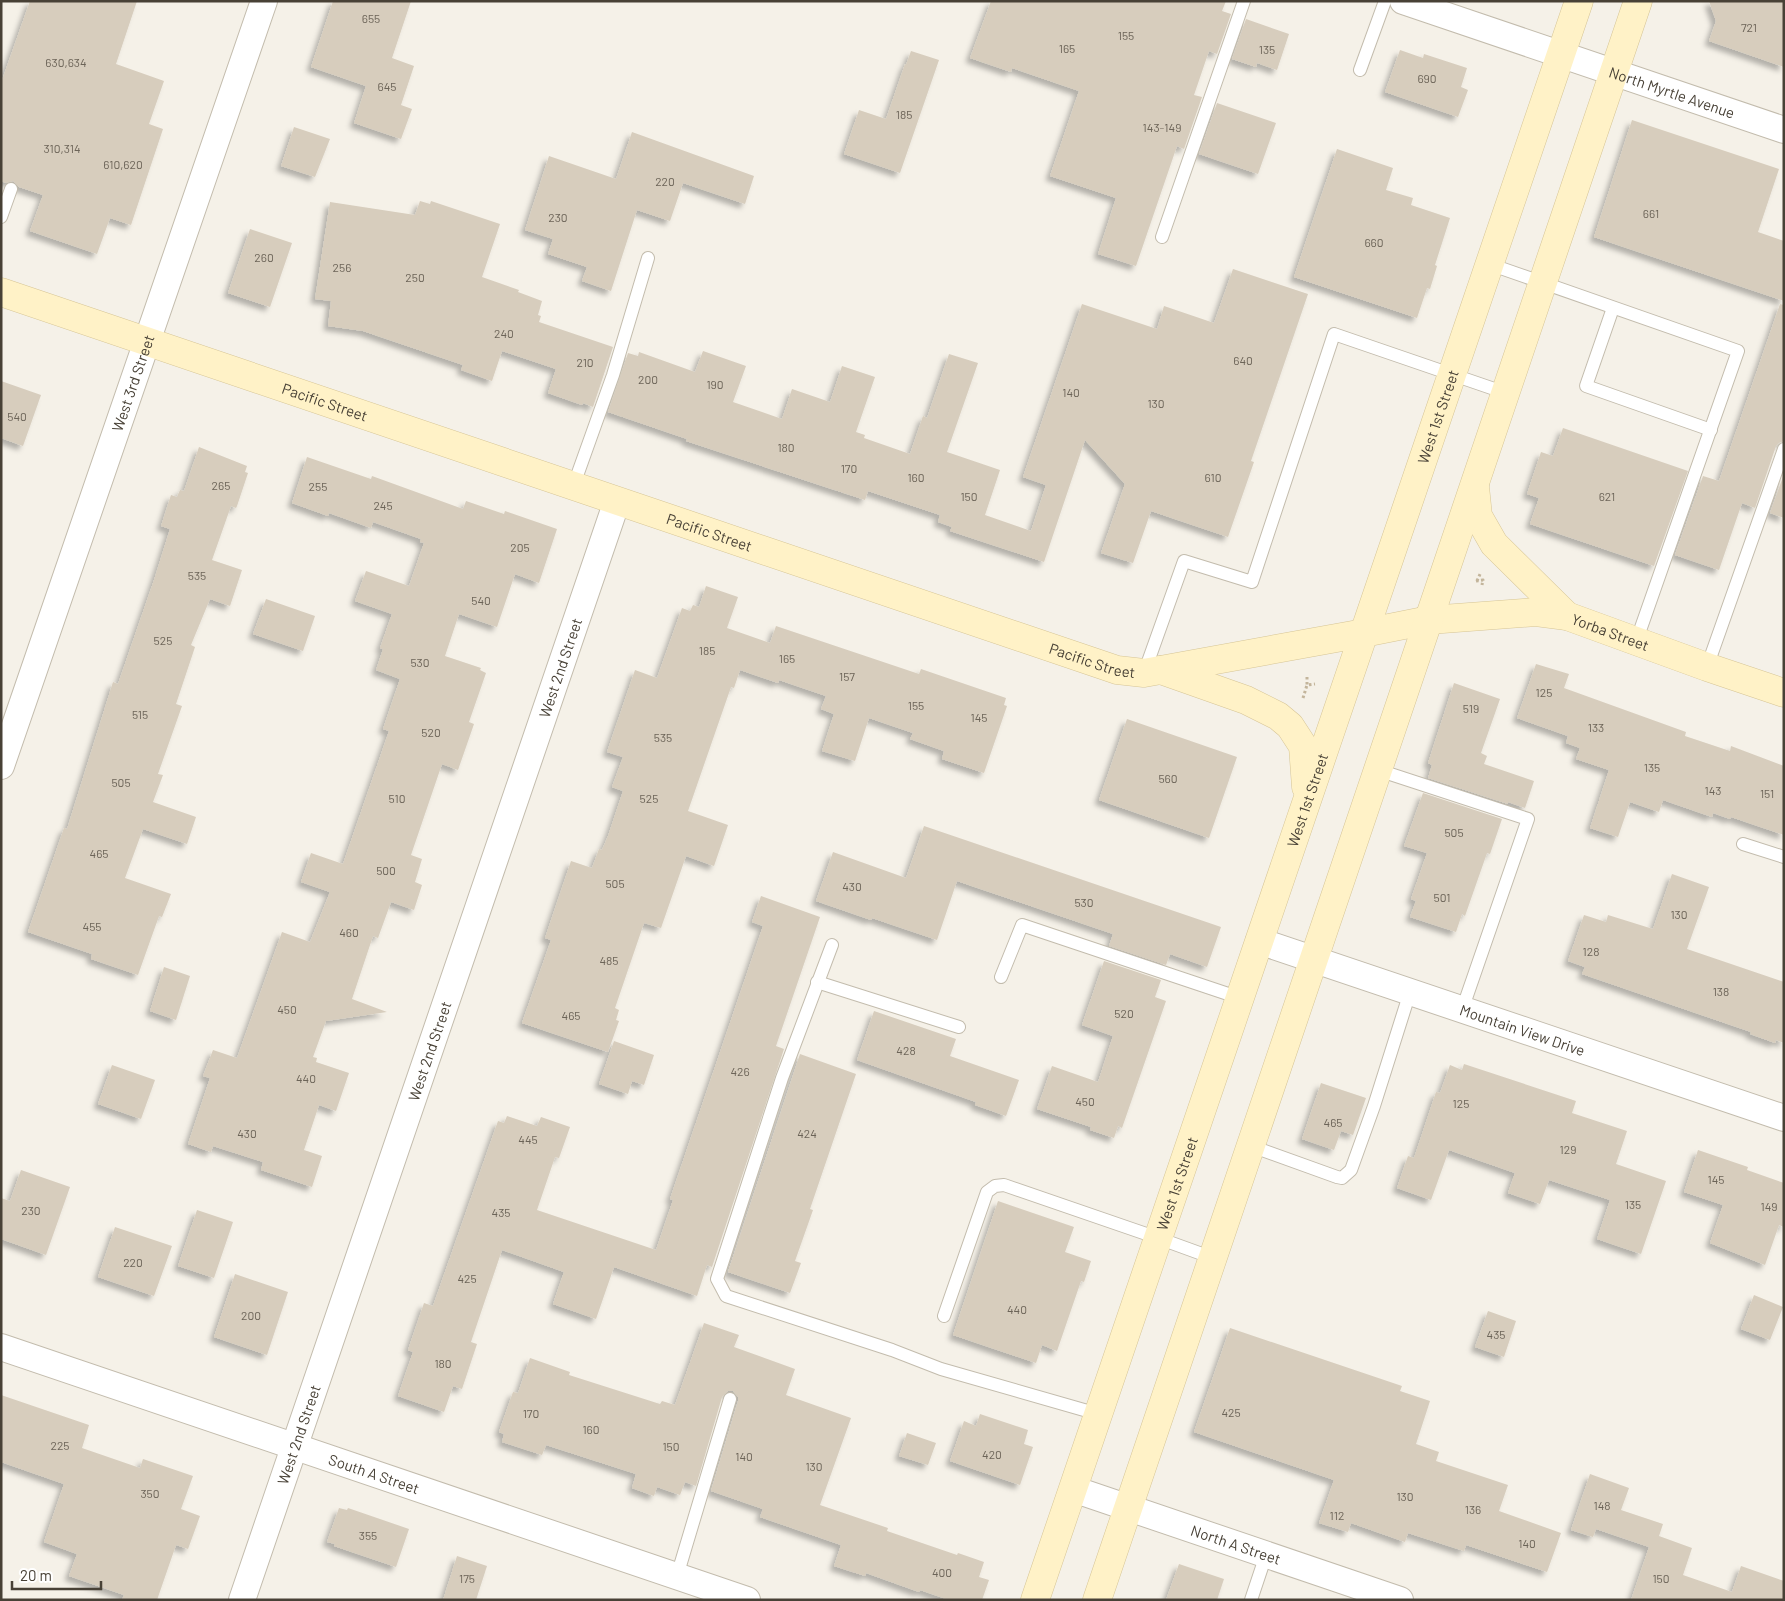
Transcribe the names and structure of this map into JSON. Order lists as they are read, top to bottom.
{
  "streets": {
    "main road": ["Pacific Street", "West 1st Street", "Yorba Street"],
    "street": [
      "North Myrtle Avenue",
      "West 3rd Street",
      "West 2nd Street",
      "Mountain View Drive",
      "South A Street",
      "North A Street"
    ]
  },
  "crossings": [
    ["North Myrtle Avenue", "West 1st Street"],
    ["West 3rd Street", "Pacific Street"],
    ["Pacific Street", "West 1st Street"],
    ["Pacific Street", "Yorba Street"],
    ["Pacific Street", "West 2nd Street"],
    ["West 1st Street", "Mountain View Drive"],
    ["West 1st Street", "North A Street"],
    ["West 2nd Street", "South A Street"]
  ],
  "house_numbers": [
    "655",
    "721",
    "155",
    "165",
    "135",
    "630,634",
    "690",
    "645",
    "185",
    "143-149",
    "310,314",
    "610,620",
    "220",
    "661",
    "230",
    "660",
    "260",
    "256",
    "250",
    "240",
    "640",
    "210",
    "200",
    "190",
    "140",
    "130",
    "540",
    "180",
    "170",
    "160",
    "610",
    "265",
    "255",
    "150",
    "621",
    "245",
    "205",
    "535",
    "540",
    "525",
    "185",
    "165",
    "530",
    "157",
    "125",
    "155",
    "519",
    "515",
    "145",
    "133",
    "520",
    "535",
    "135",
    "560",
    "505",
    "143",
    "151",
    "510",
    "525",
    "505",
    "465",
    "500",
    "505",
    "430",
    "501",
    "530",
    "130",
    "455",
    "460",
    "128",
    "485",
    "138",
    "450",
    "520",
    "465",
    "428",
    "426",
    "440",
    "450",
    "125",
    "465",
    "430",
    "424",
    "445",
    "129",
    "145",
    "135",
    "149",
    "230",
    "435",
    "220",
    "425",
    "440",
    "200",
    "435",
    "180",
    "425",
    "170",
    "160",
    "225",
    "150",
    "420",
    "140",
    "130",
    "350",
    "130",
    "148",
    "136",
    "112",
    "355",
    "140",
    "400",
    "175",
    "150"
  ],
  "scale_bar": "20 m"
}
